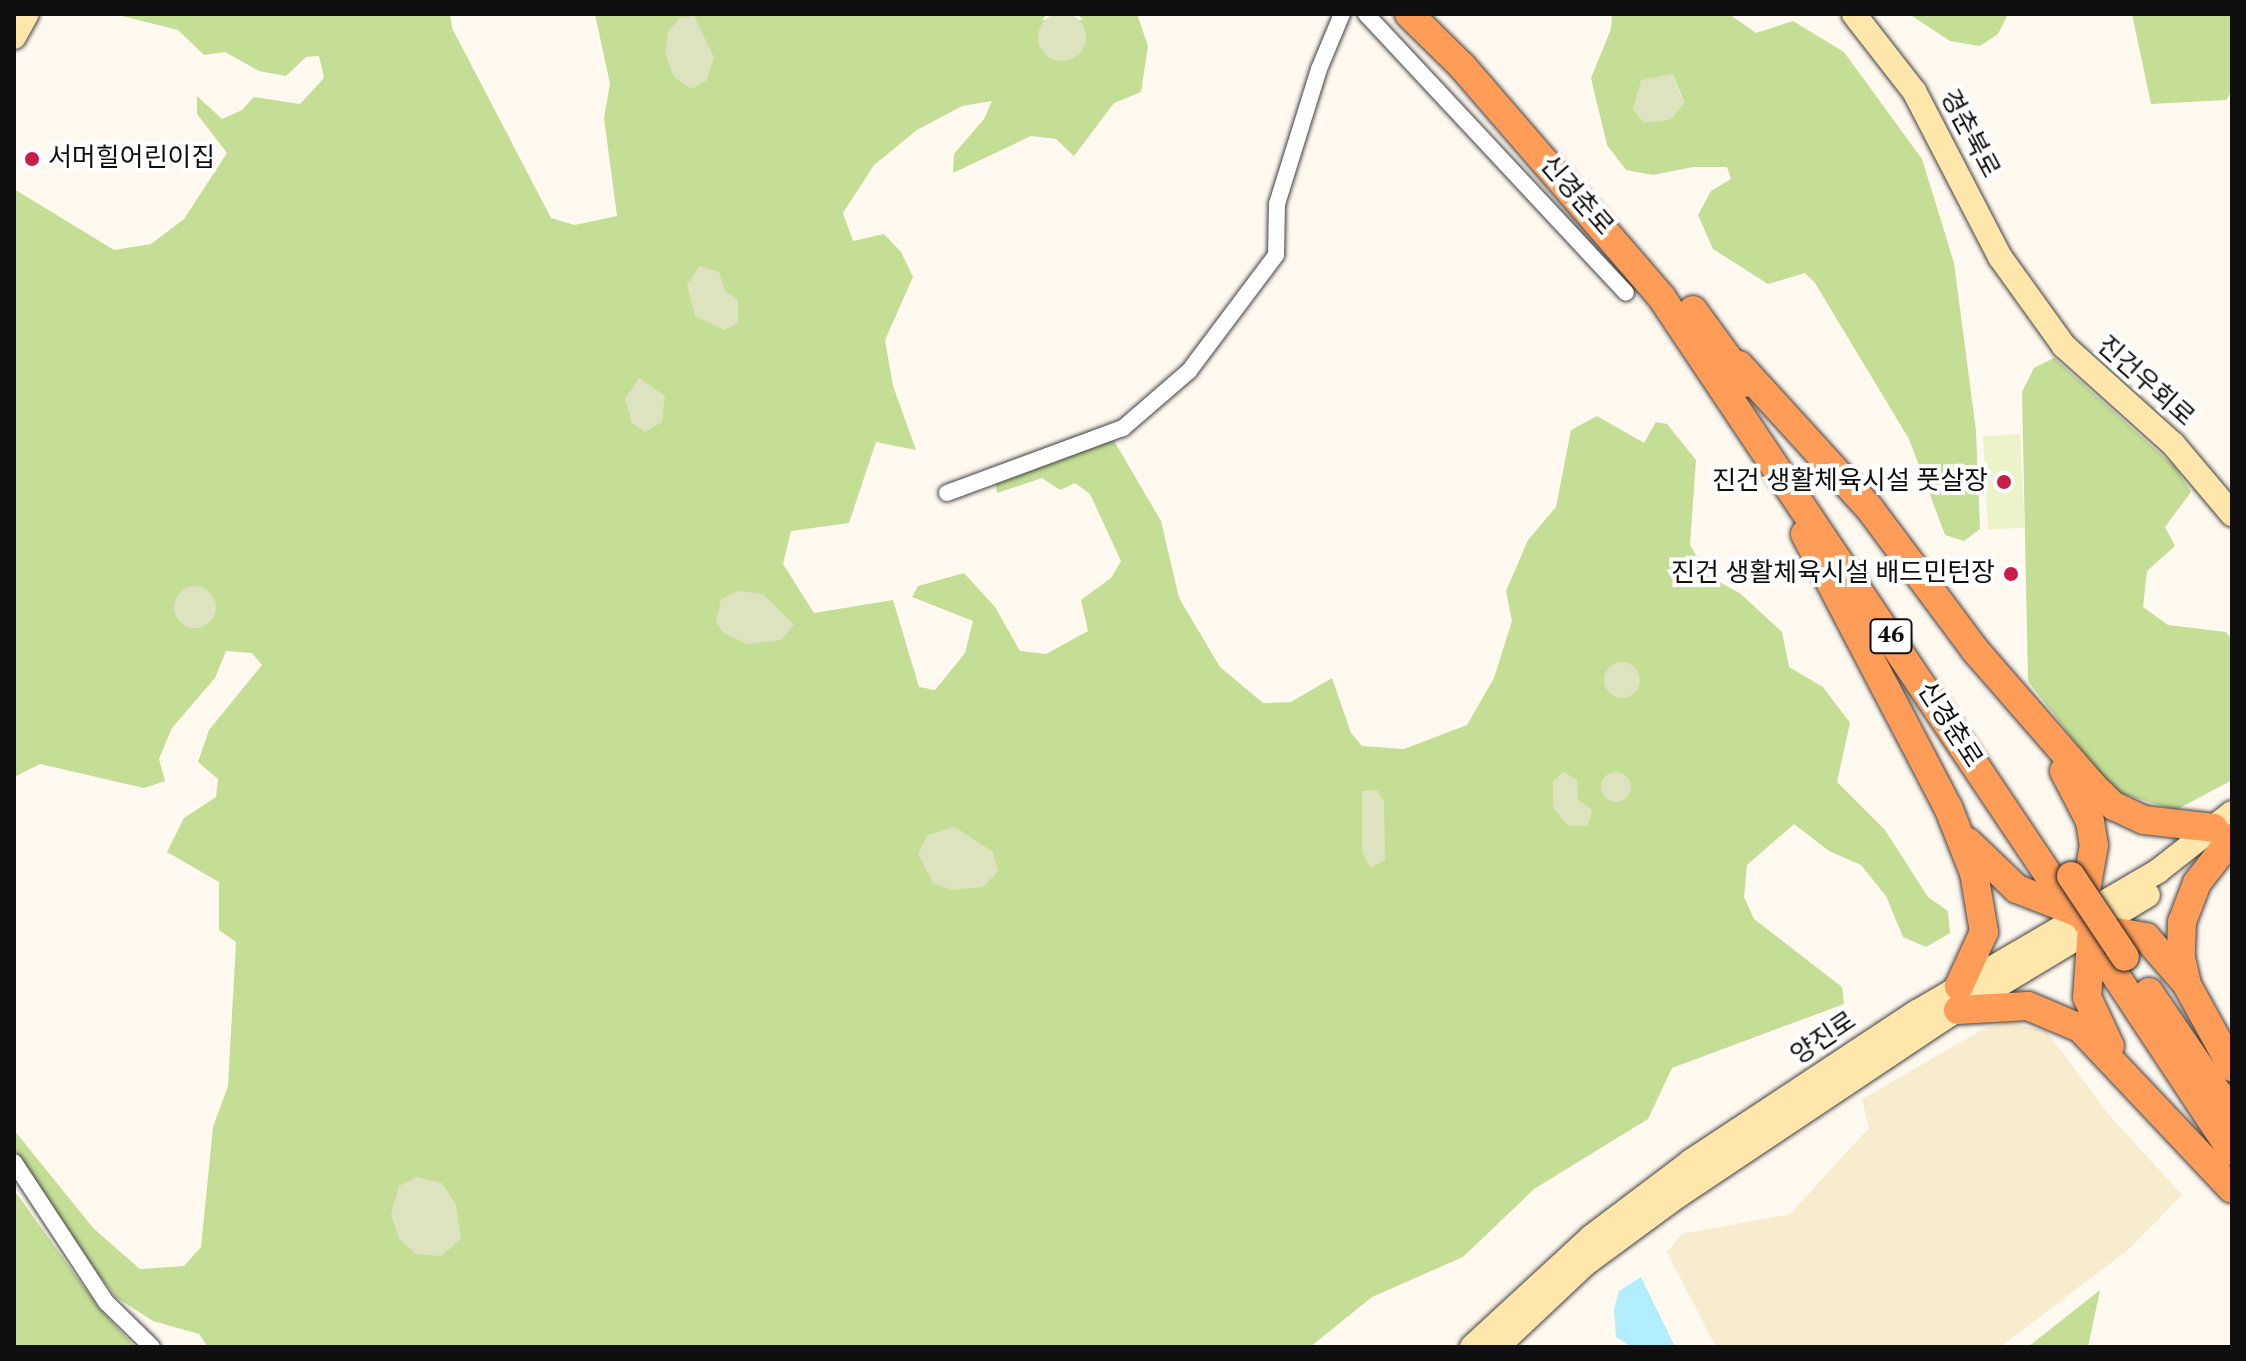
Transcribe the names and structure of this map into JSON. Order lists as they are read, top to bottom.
{
  "streets": {
    "highway": ["신경춘로", "46"],
    "main road": ["경춘북로", "진건우회로", "양진로"]
  },
  "crossings": [
    ["경춘북로", "진건우회로"]
  ],
  "places": ["서머힐어린이집", "진건 생활체육시설 풋살장", "진건 생활체육시설 배드민턴장"]
}
